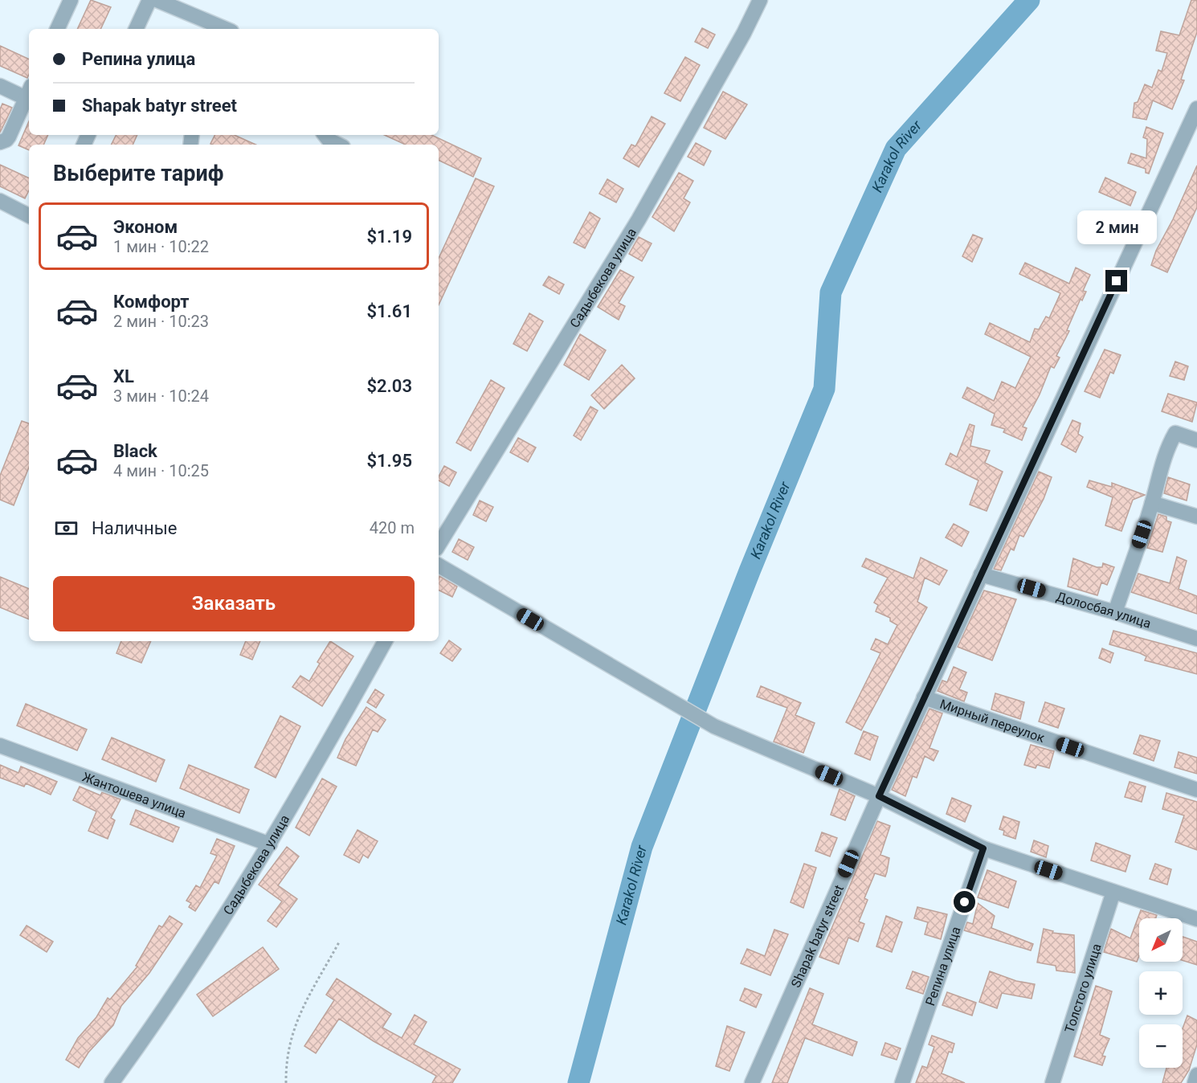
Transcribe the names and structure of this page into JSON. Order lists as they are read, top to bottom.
{
  "streets": {
    "street": [
      "Садыбекова улица",
      "Долосбая улица",
      "Мирный переулок",
      "Жантошева улица",
      "Shapak batyr street",
      "Репина улица",
      "Толстого улица"
    ]
  },
  "crossings": [
    ["Садыбекова улица", "Жантошева улица"],
    ["Долосбая улица", "Shapak batyr street"],
    ["Мирный переулок", "Shapak batyr street"]
  ],
  "water": ["Karakol River"],
  "north": "bottom left",
  "page": {
    "banner": ["Репина улица", "Shapak batyr street"],
    "heading": "Выберите тариф",
    "list": [
      {
        "name": "Эконом",
        "note": "1 мин · 10:22",
        "value": "$1.19"
      },
      {
        "name": "Комфорт",
        "note": "2 мин · 10:23",
        "value": "$1.61"
      },
      {
        "name": "XL",
        "note": "3 мин · 10:24",
        "value": "$2.03"
      },
      {
        "name": "Black",
        "note": "4 мин · 10:25",
        "value": "$1.95"
      }
    ],
    "bubble": "2 мин",
    "pay": ["Наличные", "420 m"],
    "buttons": "Заказать",
    "map_buttons": ["+", "−"]
  }
}
